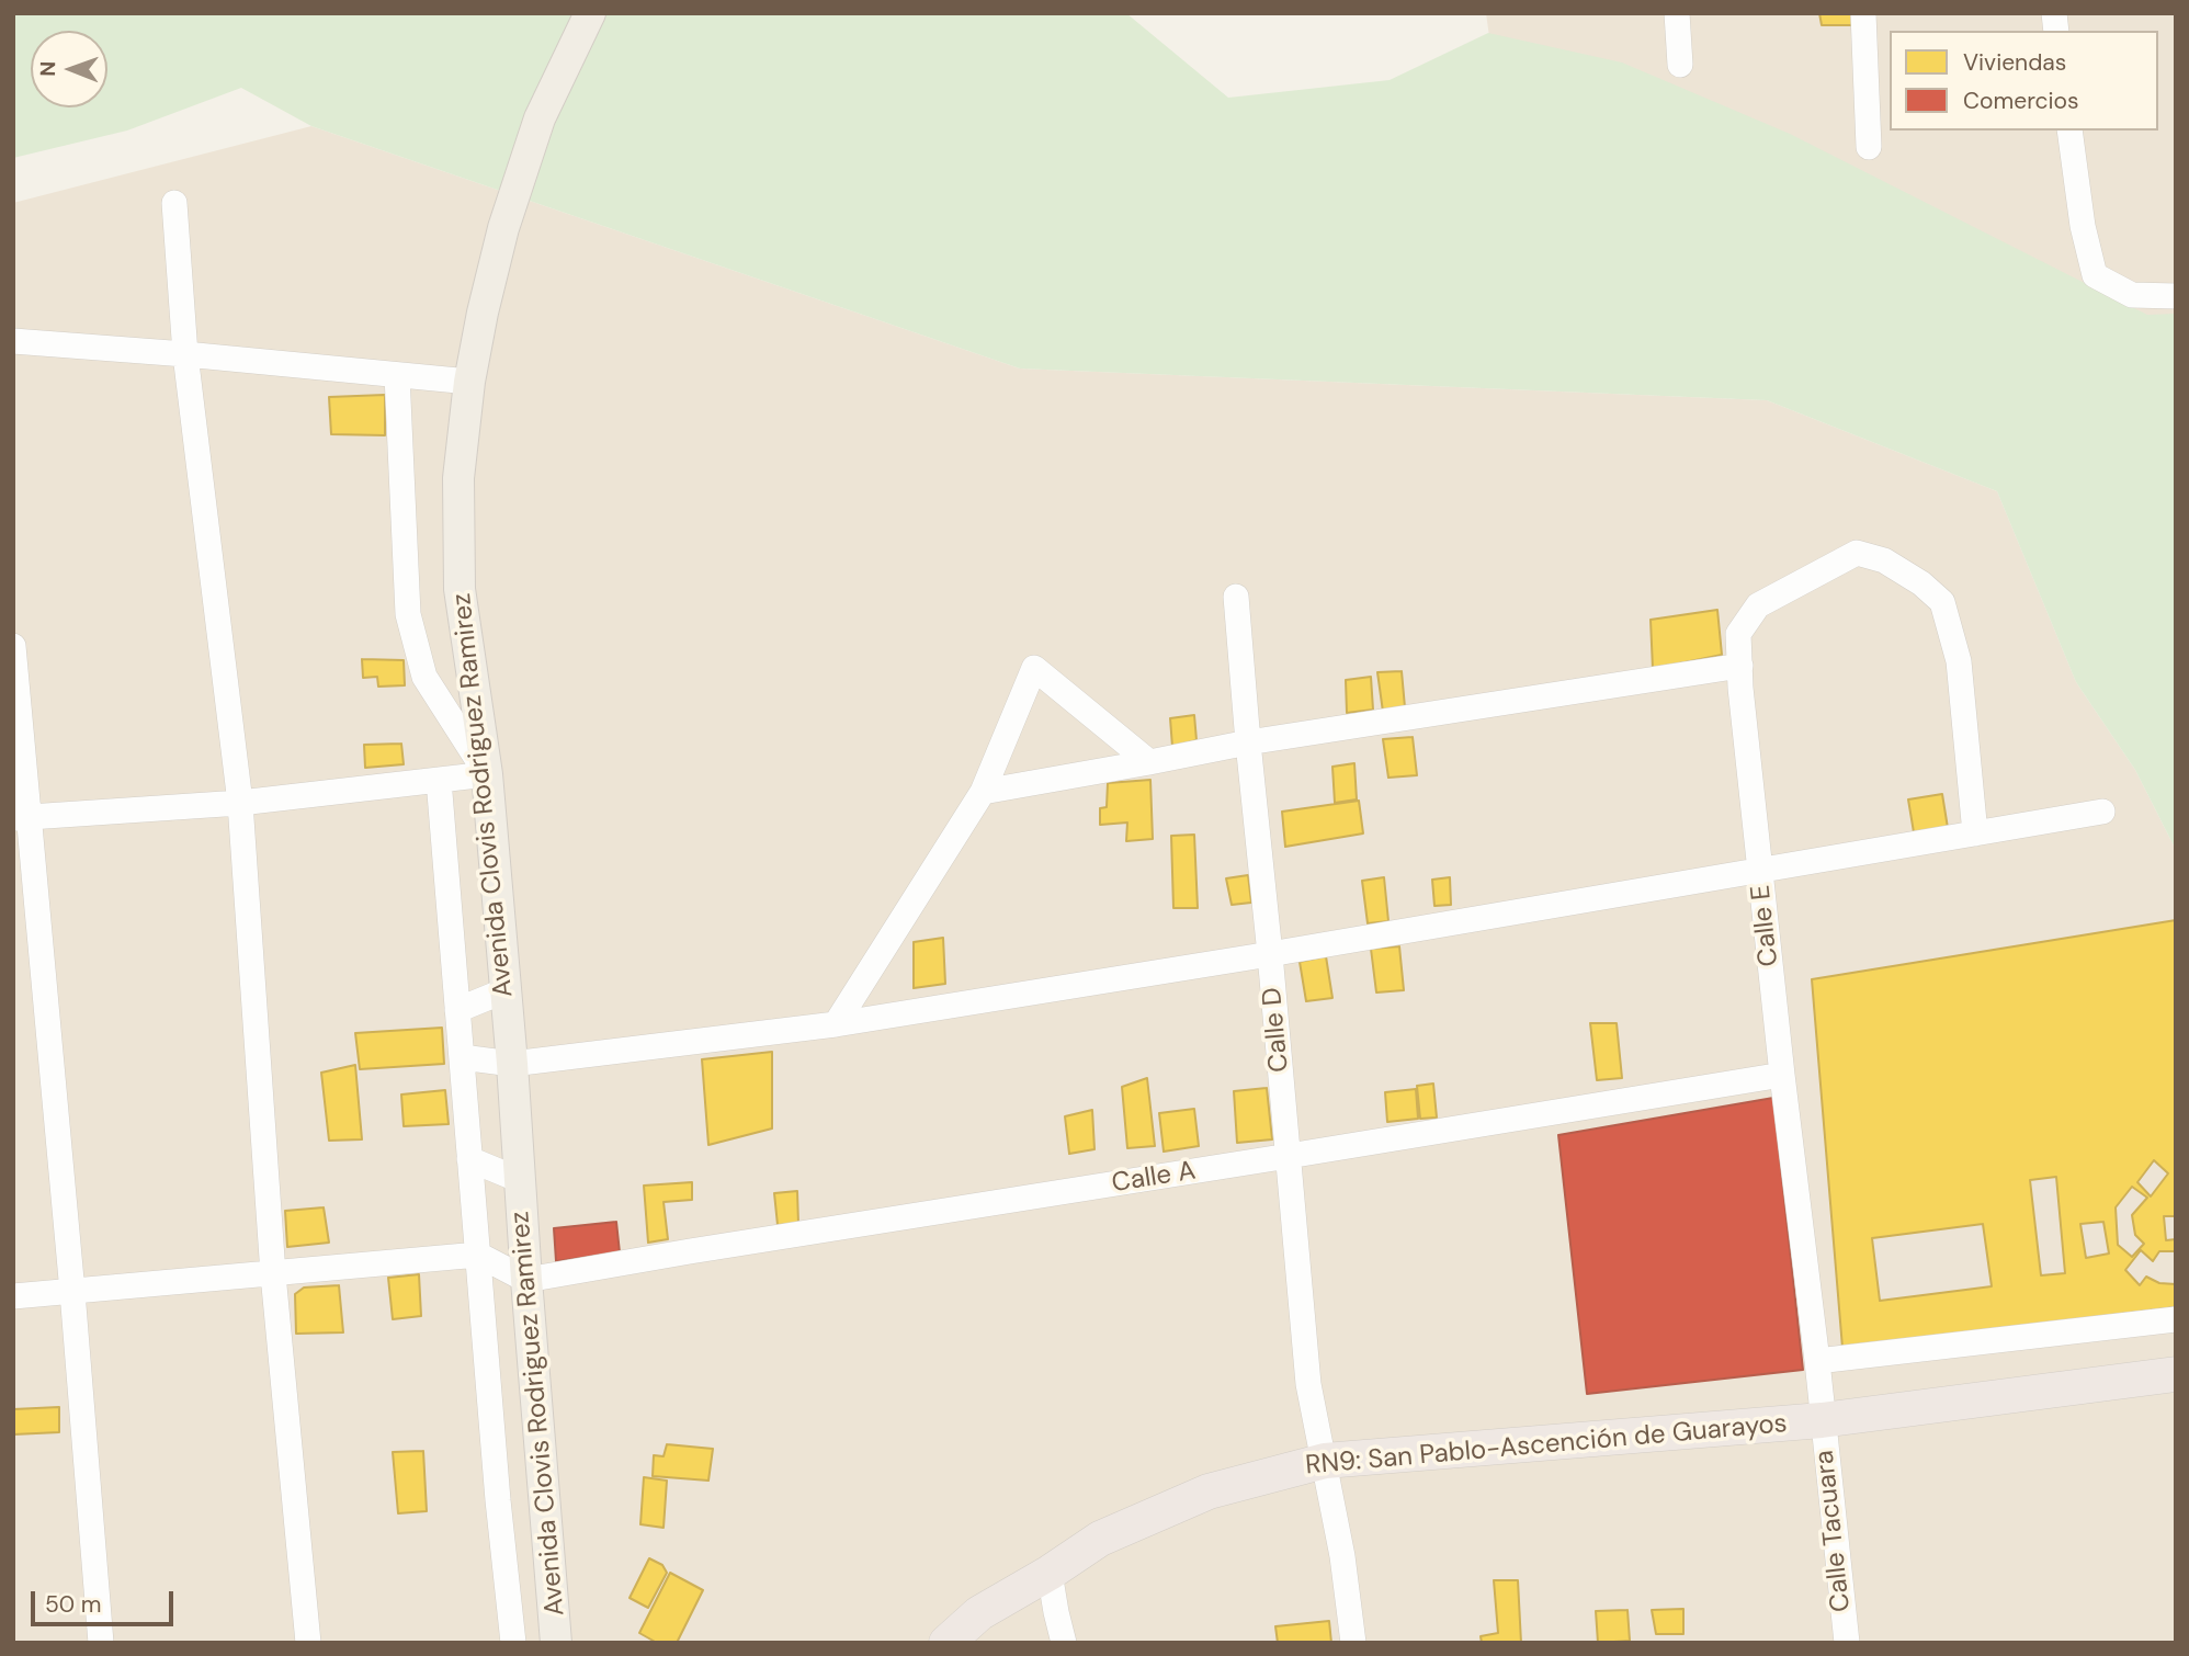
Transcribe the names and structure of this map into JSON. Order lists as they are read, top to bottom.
{
  "streets": {
    "highway": ["RN9: San Pablo-Ascención de Guarayos"],
    "main road": ["Avenida Clovis Rodriguez Ramirez"],
    "street": [
      "Calle E",
      "Calle D",
      "Calle A",
      "Calle Tacuara"
    ]
  },
  "crossings": [
    ["Avenida Clovis Rodriguez Ramirez", "Calle A"],
    ["Calle E", "Calle A"],
    ["Calle E", "Calle Tacuara"],
    ["Calle D", "Calle A"],
    ["Calle D", "RN9: San Pablo-Ascención de Guarayos"],
    ["RN9: San Pablo-Ascención de Guarayos", "Calle Tacuara"]
  ],
  "legend": ["Viviendas", "Comercios"],
  "scale_bar": "50 m",
  "north": "left"
}
